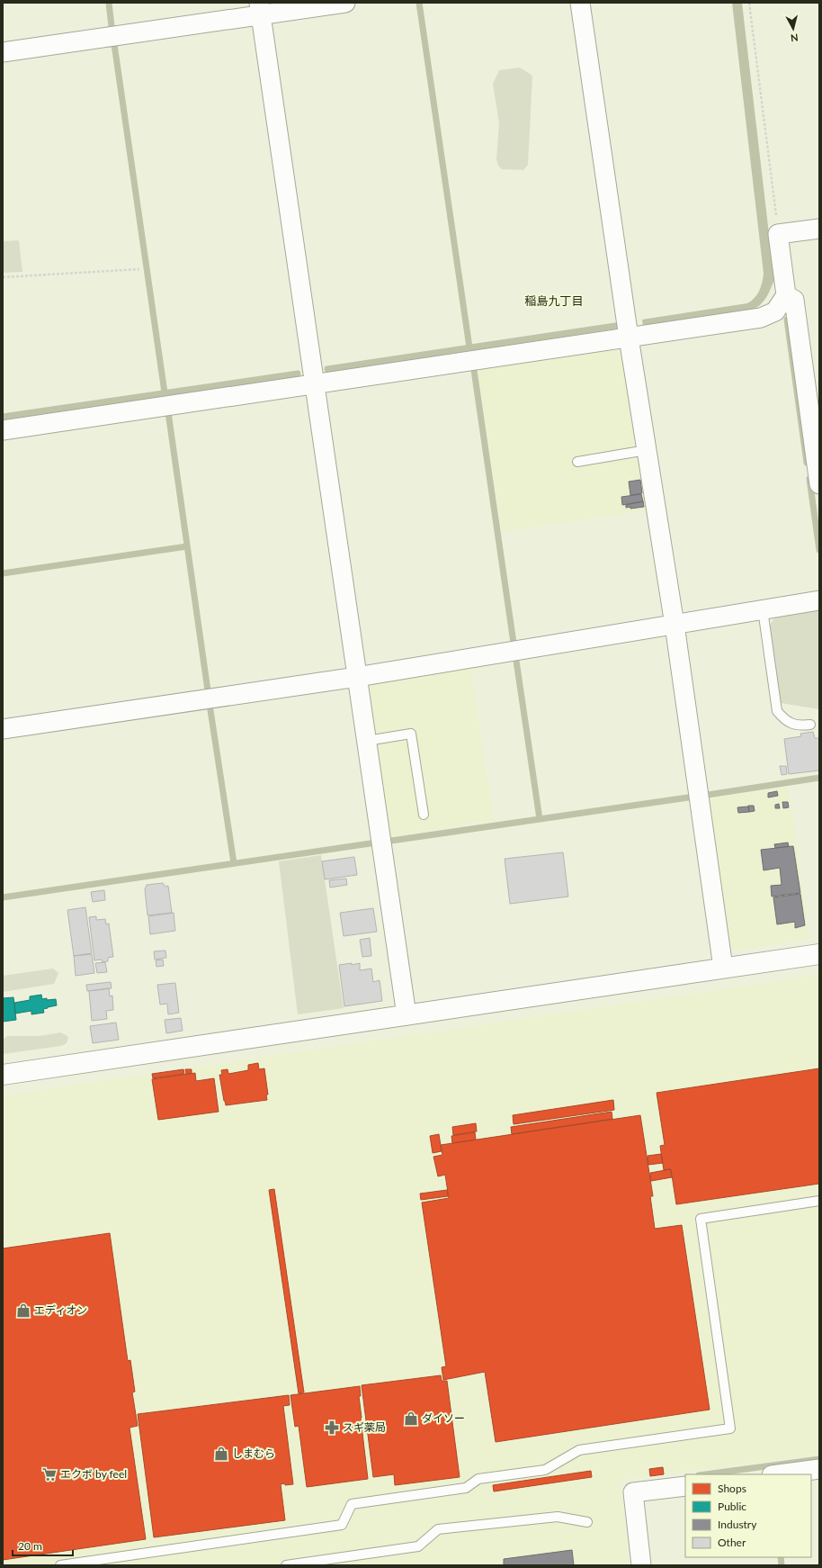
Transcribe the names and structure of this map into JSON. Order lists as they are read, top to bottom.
{
  "districts": ["稲島九丁目"],
  "places": {
    "shop": ["エディオン", "ダイソー", "しまむら"],
    "pharmacy": ["スギ薬局"],
    "supermarket": ["エクボ by feel"]
  },
  "legend": [
    "Shops",
    "Public",
    "Industry",
    "Other"
  ],
  "scale_bar": "20 m",
  "north": "bottom"
}
